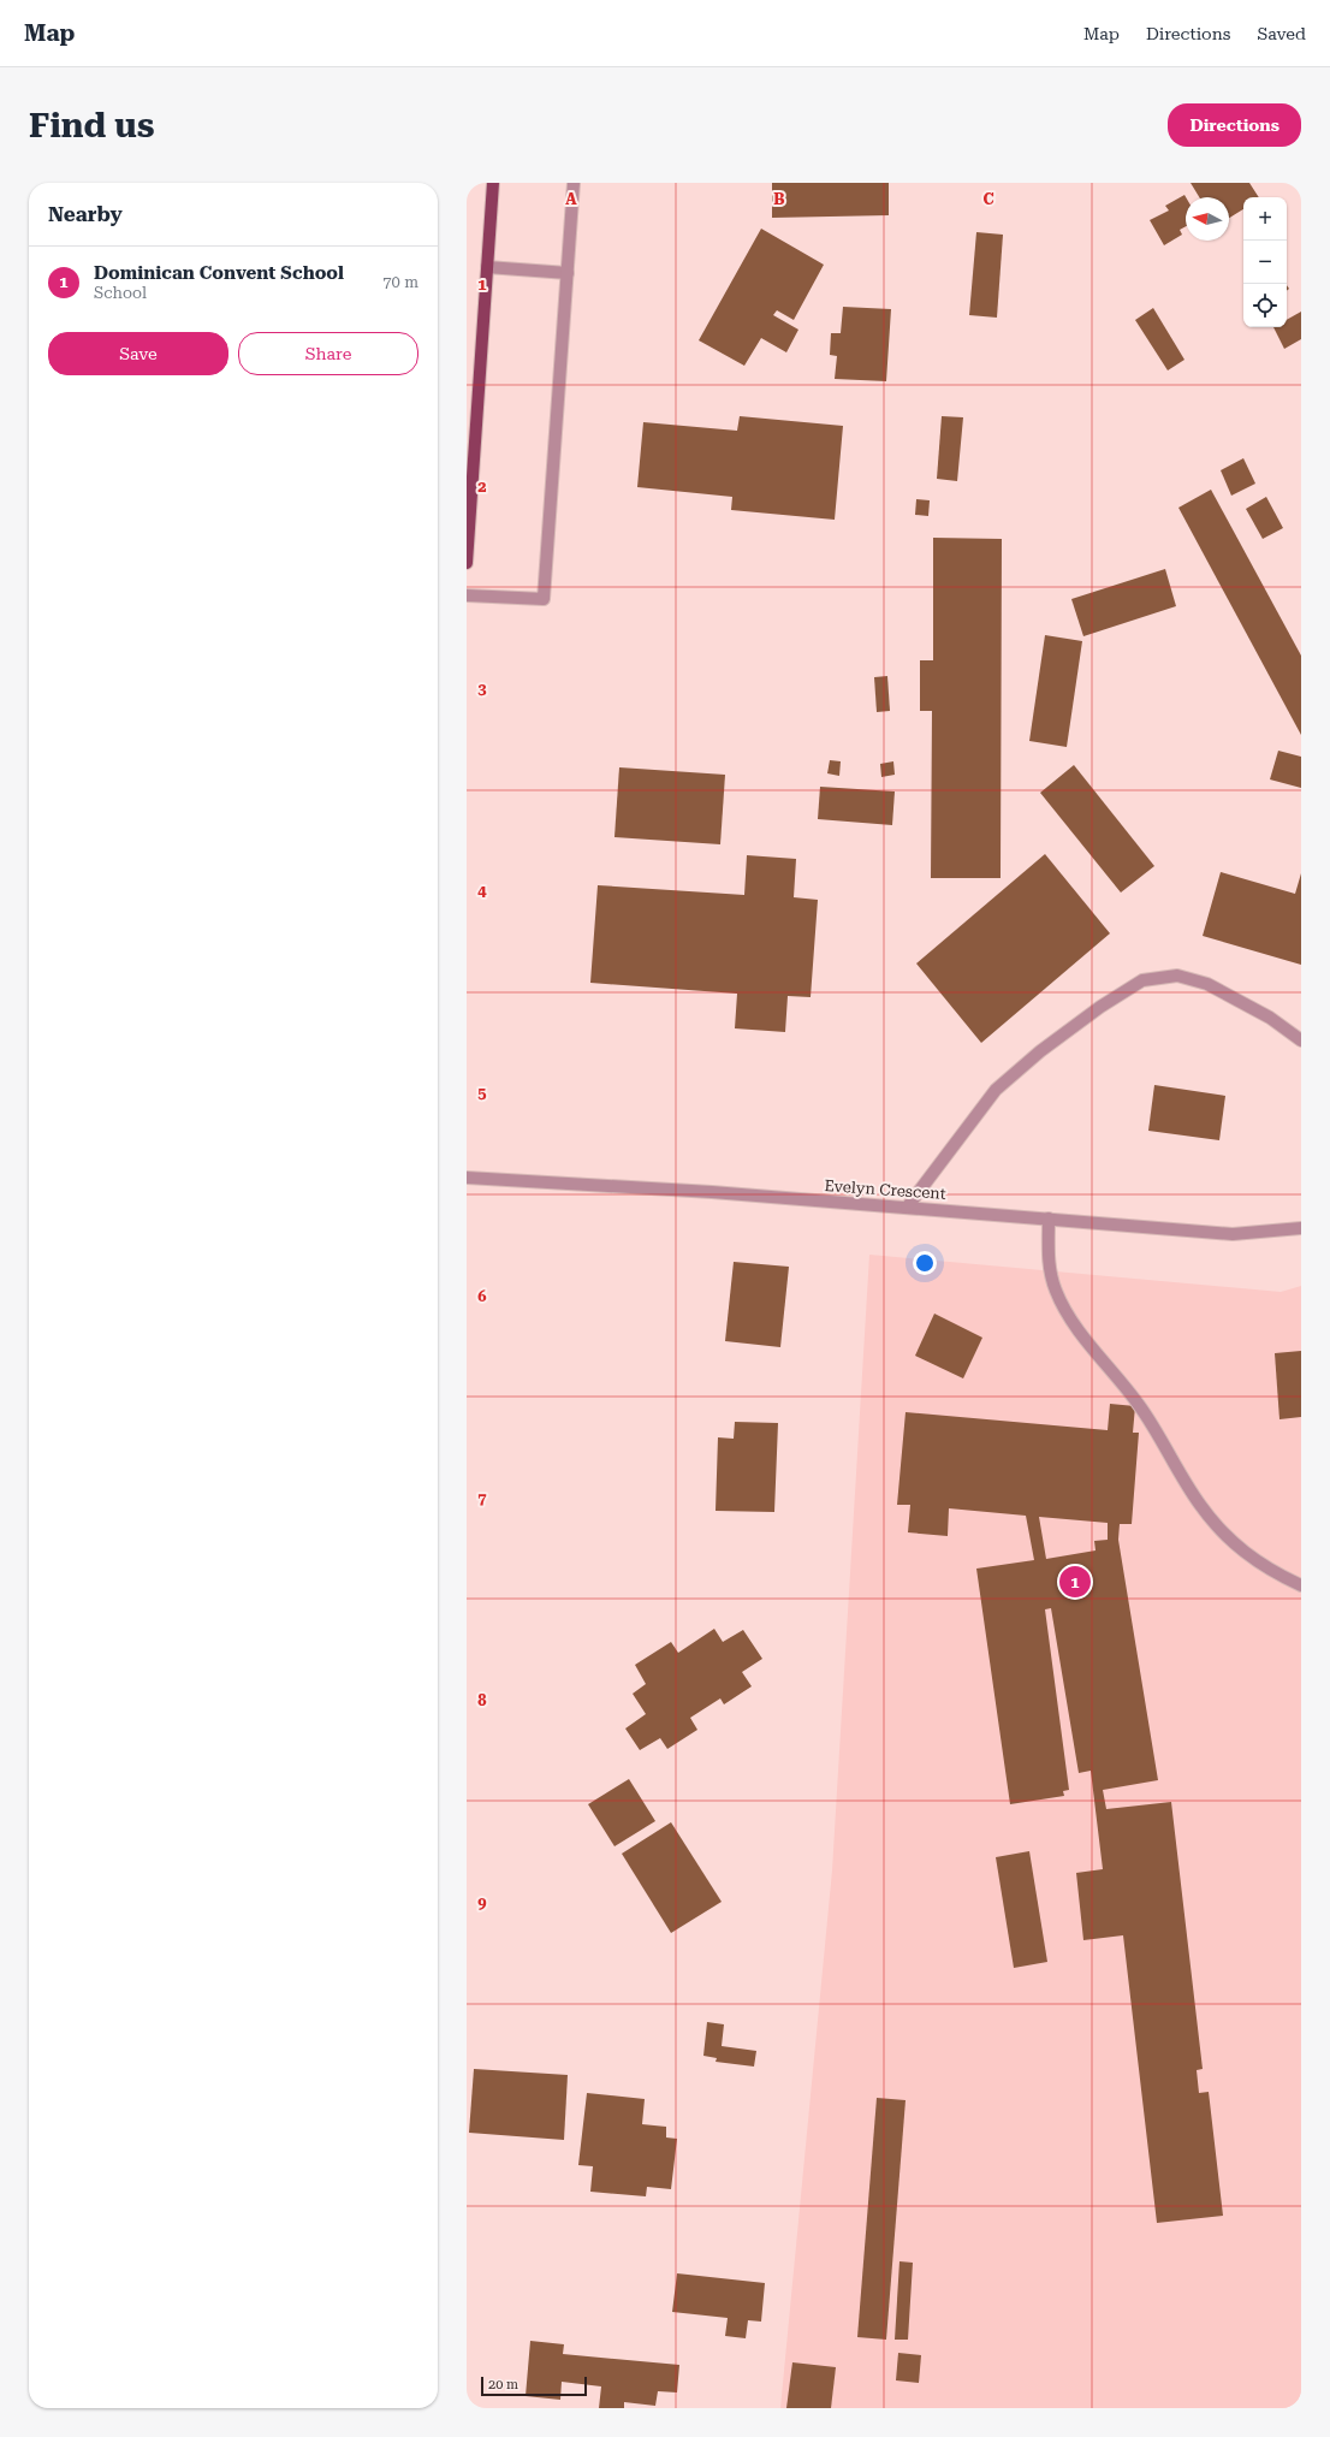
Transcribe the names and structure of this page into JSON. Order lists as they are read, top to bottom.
{
  "streets": {
    "street": ["Evelyn Crescent"]
  },
  "scale_bar": "20 m",
  "north": "left",
  "page": {
    "header": "Map",
    "nav": ["Map", "Directions", "Saved"],
    "buttons": [
      "Directions",
      ["Save", "Share"]
    ],
    "title": "Find us",
    "heading": "Nearby",
    "map_buttons": ["+", "−"],
    "list": [
      {
        "mark": "1",
        "name": "Dominican Convent School",
        "note": "School",
        "value": "70 m"
      }
    ],
    "pins": "1",
    "scale": "20 m"
  },
  "grid": {
    "columns": ["A", "B", "C"],
    "rows": [
      "1",
      "2",
      "3",
      "4",
      "5",
      "6",
      "7",
      "8",
      "9"
    ]
  }
}
